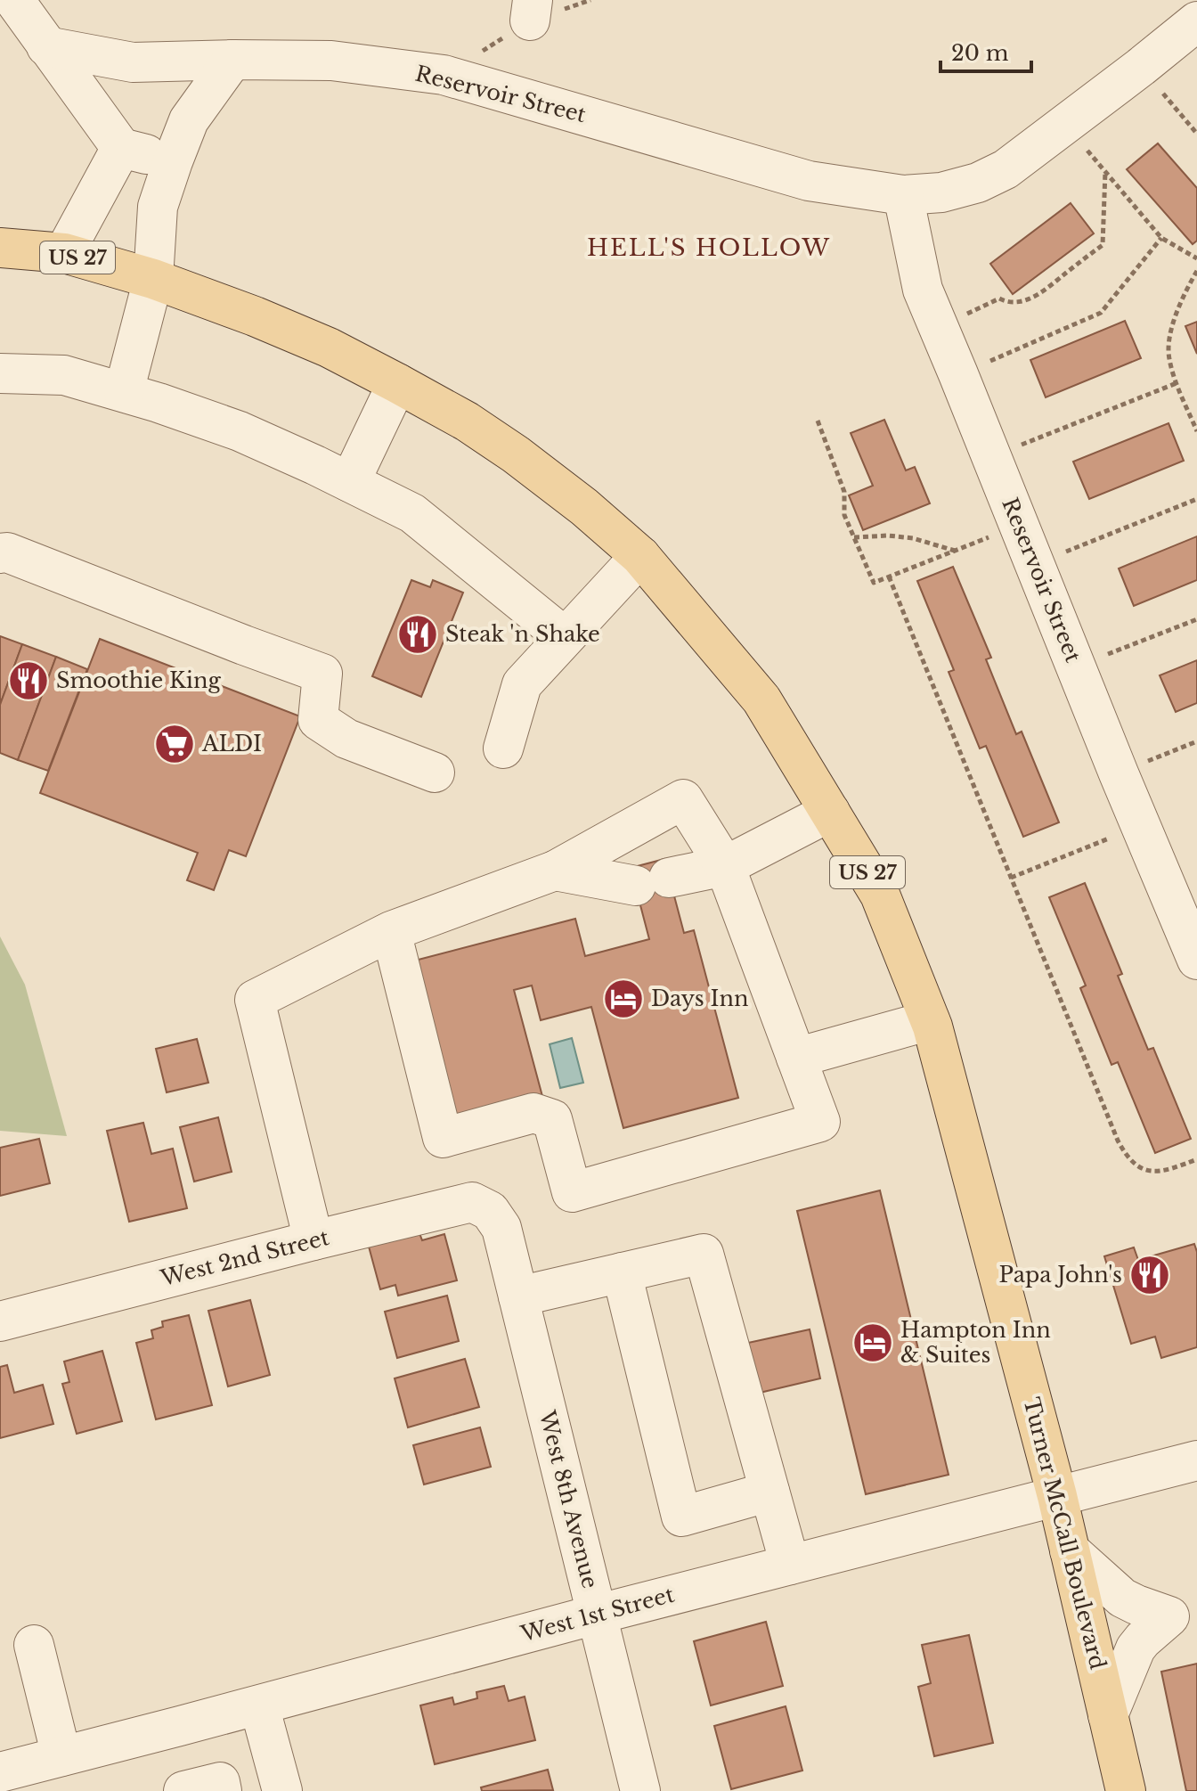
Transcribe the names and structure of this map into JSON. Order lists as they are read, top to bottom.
{
  "streets": {
    "main road": ["US 27", "Turner McCall Boulevard"],
    "street": [
      "Reservoir Street",
      "West 2nd Street",
      "West 8th Avenue",
      "West 1st Street"
    ]
  },
  "crossings": [
    ["West 2nd Street", "West 8th Avenue"],
    ["West 8th Avenue", "West 1st Street"],
    ["Turner McCall Boulevard", "West 1st Street"]
  ],
  "districts": ["HELL'S HOLLOW"],
  "places": {
    "restaurant": ["Steak 'n Shake", "Smoothie King", "Papa John's"],
    "supermarket": ["ALDI"],
    "hotel": ["Days Inn", "Hampton Inn & Suites"]
  },
  "scale_bar": "20 m"
}
